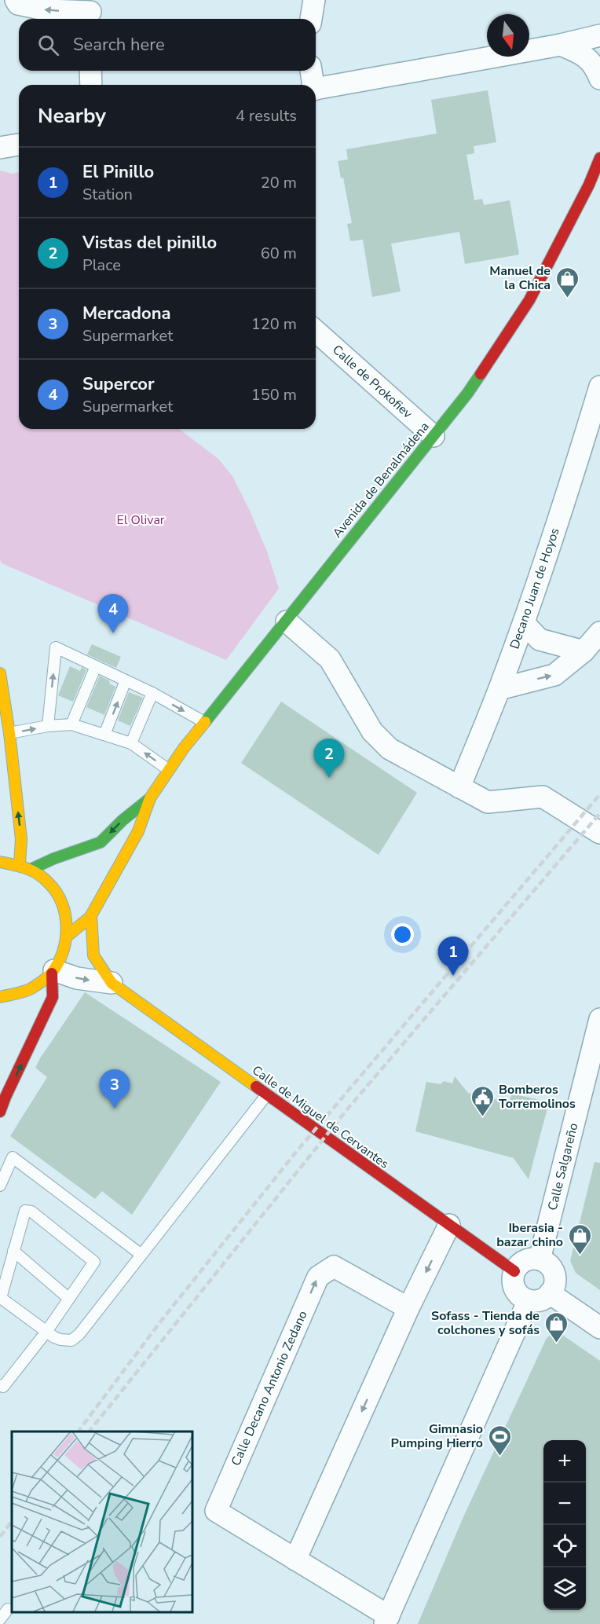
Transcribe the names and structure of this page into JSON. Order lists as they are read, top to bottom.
{
  "streets": {
    "main road": ["Avenida de Benalmádena", "Calle de Miguel de Cervantes"],
    "street": [
      "Calle de Prokofiev",
      "Decano Juan de Hoyos",
      "Calle Salgareño",
      "Calle Decano Antonio Zedano"
    ]
  },
  "crossings": [
    ["Calle de Prokofiev", "Avenida de Benalmádena"],
    ["Calle de Miguel de Cervantes", "Calle Salgareño"]
  ],
  "parks": ["El Olivar"],
  "places": {
    "shop": ["Manuel de la Chica", "Iberasia - bazar chino", "Sofass - Tienda de colchones y sofás"],
    "public building": ["Bomberos Torremolinos"],
    "sports": ["Gimnasio Pumping Hierro"]
  },
  "north": "bottom",
  "page": {
    "search": "Search here",
    "heading": ["Nearby", "4 results"],
    "list": [
      {
        "mark": "1",
        "name": "El Pinillo",
        "note": "Station",
        "value": "20 m"
      },
      {
        "mark": "2",
        "name": "Vistas del pinillo",
        "note": "Place",
        "value": "60 m"
      },
      {
        "mark": "3",
        "name": "Mercadona",
        "note": "Supermarket",
        "value": "120 m"
      },
      {
        "mark": "4",
        "name": "Supercor",
        "note": "Supermarket",
        "value": "150 m"
      }
    ],
    "pins": [
      "4",
      "2",
      "1",
      "3"
    ],
    "map_buttons": ["+", "−"]
  }
}
